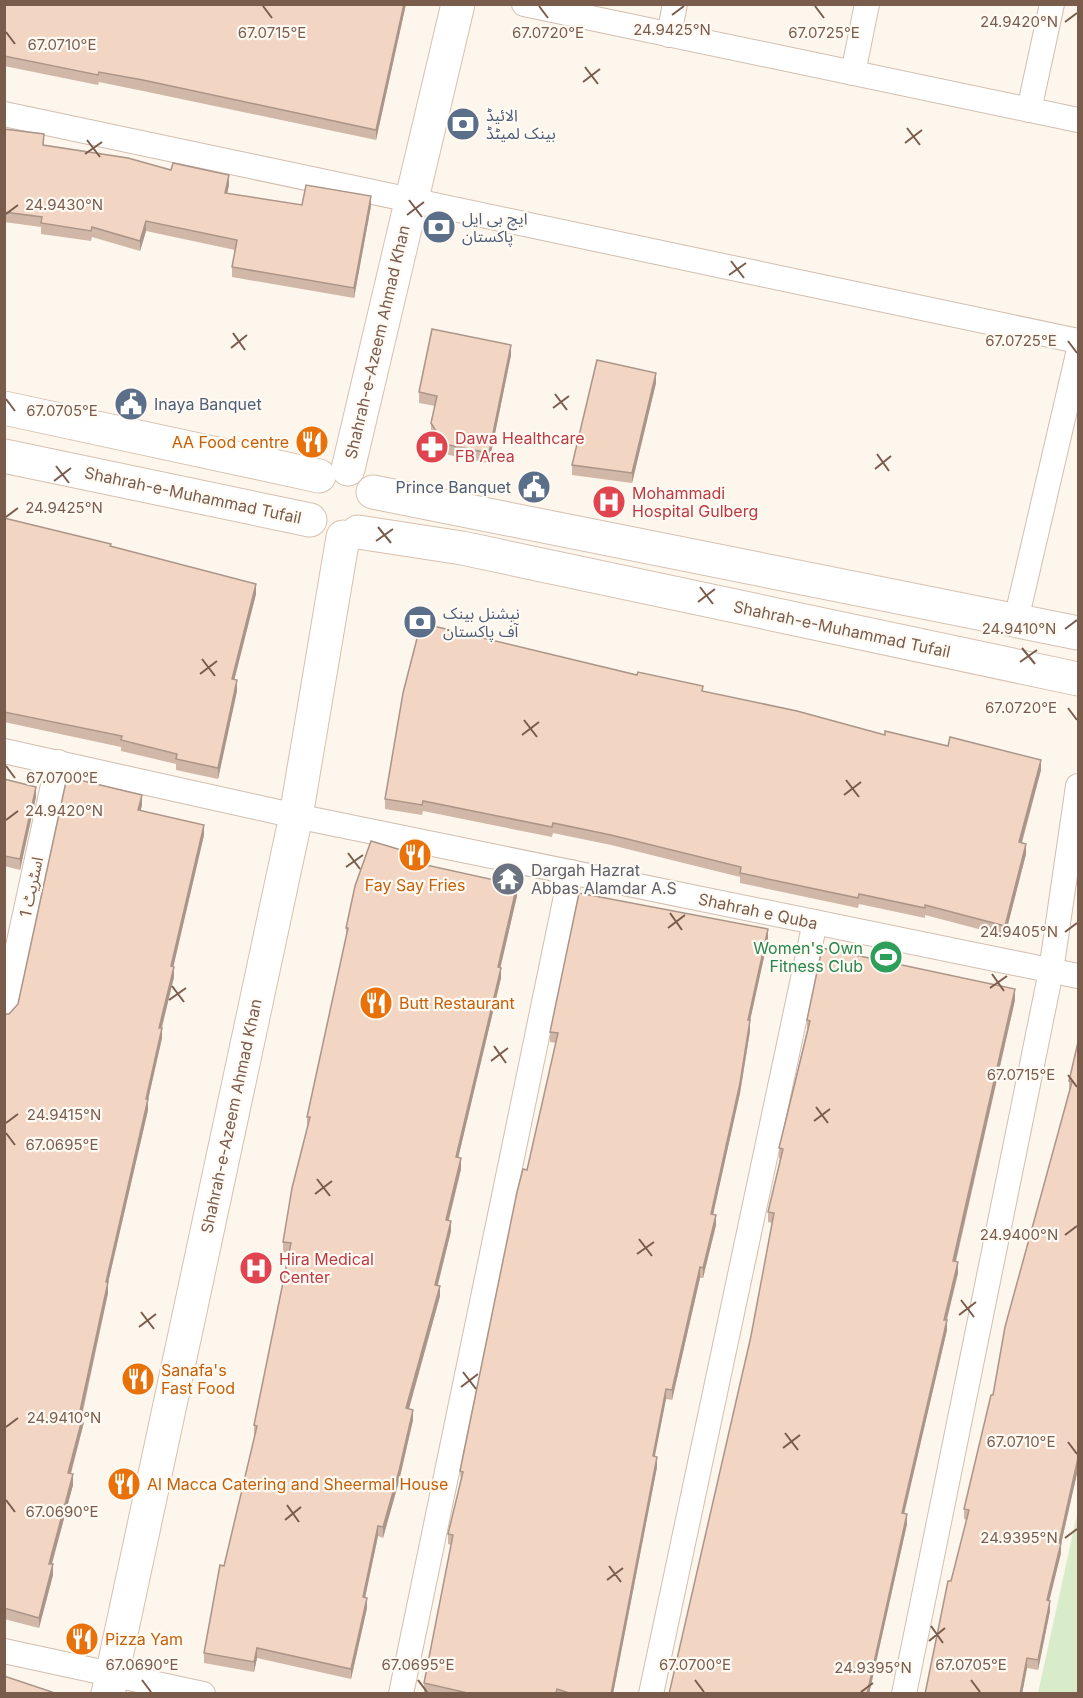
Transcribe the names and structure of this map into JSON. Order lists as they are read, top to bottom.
{
  "streets": {
    "main road": ["Shahrah-e-Azeem Ahmad Khan", "Shahrah-e-Muhammad Tufail"],
    "street": ["اسٹریٹ 1", "Shahrah e Quba"]
  },
  "crossings": [
    ["Shahrah-e-Azeem Ahmad Khan", "Shahrah-e-Muhammad Tufail"],
    ["Shahrah-e-Azeem Ahmad Khan", "Shahrah e Quba"],
    ["اسٹریٹ 1", "Shahrah e Quba"]
  ],
  "places": {
    "bank": ["الائیڈ بینک لمیٹڈ", "ایچ بی ایل پاکستان", "نیشنل بینک آف پاکستان"],
    "public building": ["Inaya Banquet", "Prince Banquet"],
    "restaurant": [
      "AA Food centre",
      "Fay Say Fries",
      "Butt Restaurant",
      "Sanafa's Fast Food",
      "Al Macca Catering and Sheermal House",
      "Pizza Yam"
    ],
    "pharmacy": ["Dawa Healthcare FB Area"],
    "hospital": ["Mohammadi Hospital Gulberg", "Hira Medical Center"],
    "temple": ["Dargah Hazrat Abbas Alamdar A.S"],
    "sports": ["Women's Own Fitness Club"]
  },
  "coordinates": [
    "24.9420°N",
    "24.9425°N",
    "67.0715°E",
    "67.0720°E",
    "67.0725°E",
    "67.0710°E",
    "24.9430°N",
    "67.0705°E",
    "24.9410°N",
    "67.0700°E",
    "24.9405°N",
    "24.9415°N",
    "67.0695°E",
    "24.9400°N",
    "67.0690°E",
    "24.9395°N"
  ]
}
